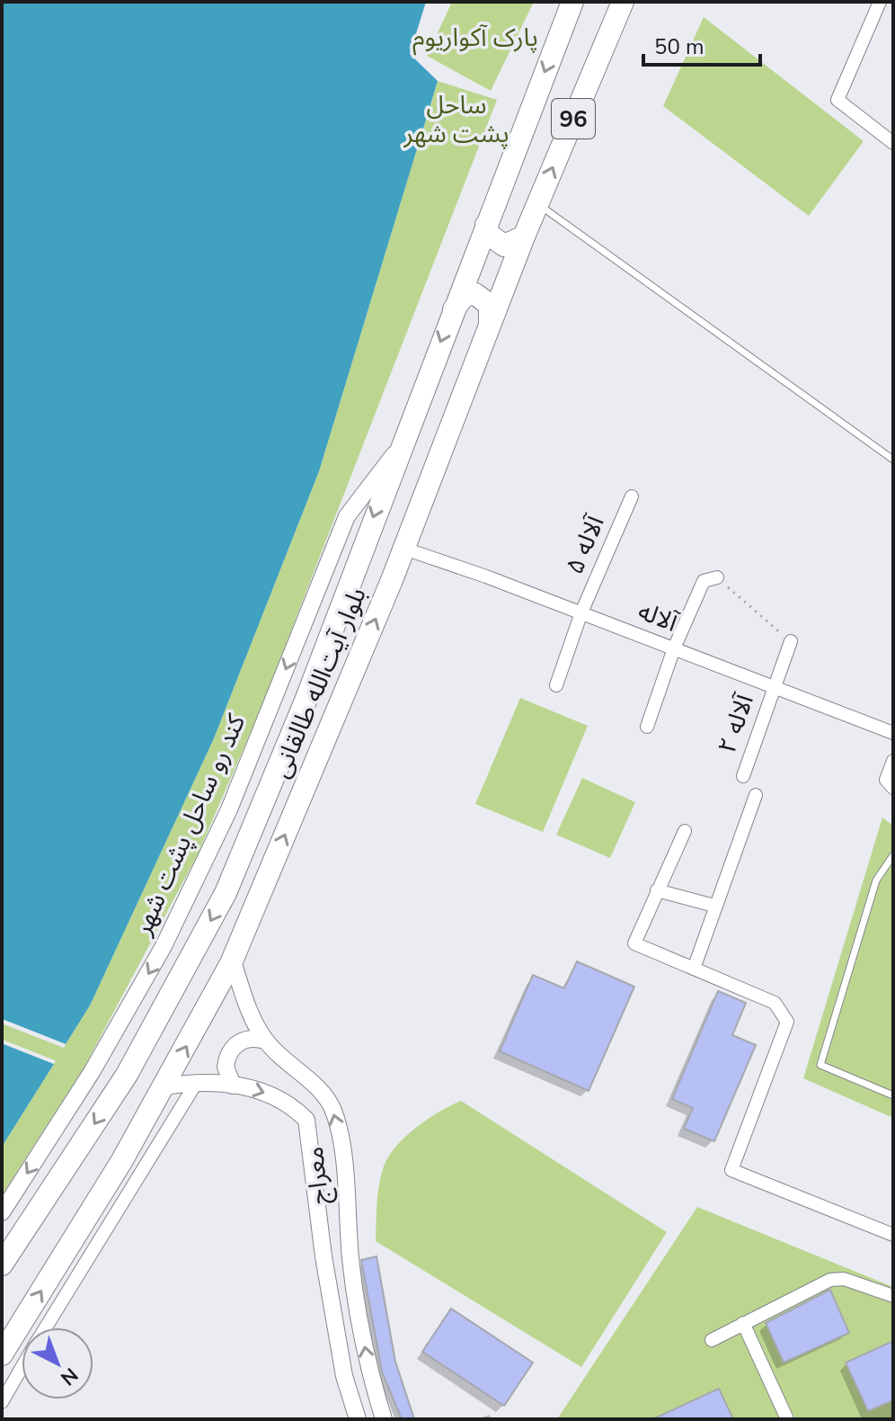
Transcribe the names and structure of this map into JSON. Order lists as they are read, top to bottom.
{
  "streets": {
    "main road": ["96", "بلوار آیت‌الله طالقانی"],
    "street": [
      "آلاله ۵",
      "آلاله",
      "آلاله ۲",
      "کند رو ساحل پشت شهر",
      "معراج"
    ]
  },
  "crossings": [
    ["آلاله ۵", "آلاله"],
    ["آلاله", "بلوار آیت‌الله طالقانی"],
    ["آلاله", "آلاله ۲"],
    ["بلوار آیت‌الله طالقانی", "معراج"]
  ],
  "one_way": ["کند رو ساحل پشت شهر"],
  "parks": ["پارک آکواریوم", "ساحل پشت شهر"],
  "scale_bar": "50 m",
  "north": "bottom right"
}
